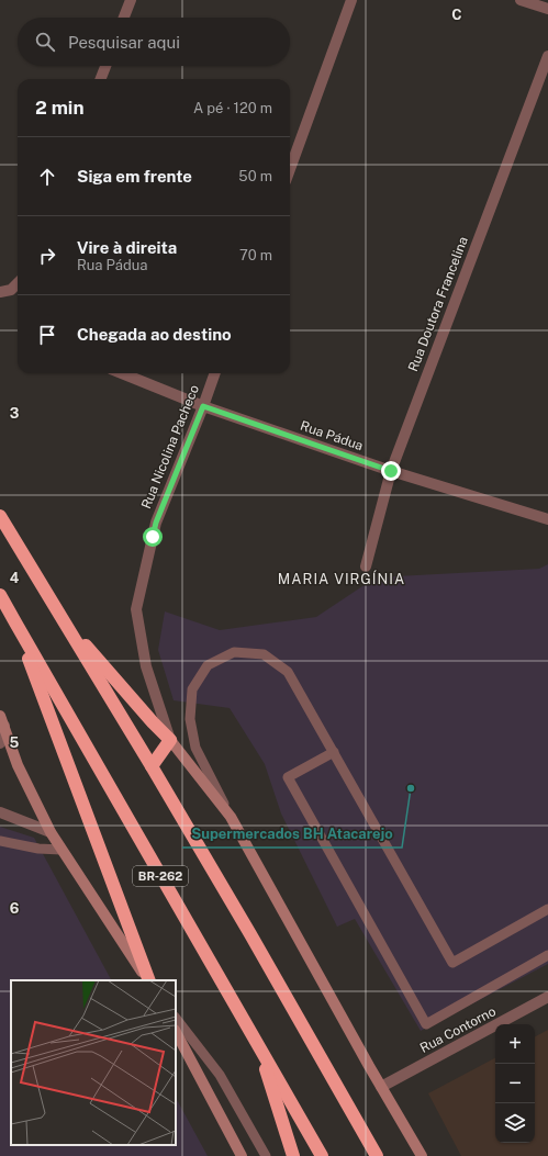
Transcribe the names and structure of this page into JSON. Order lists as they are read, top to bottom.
{
  "streets": {
    "highway": ["BR-262"],
    "street": [
      "Rua Doutora Francelina",
      "Rua Pádua",
      "Rua Nicolina Pacheco",
      "Rua Contorno"
    ]
  },
  "crossings": [
    ["Rua Doutora Francelina", "Rua Pádua"],
    ["Rua Pádua", "Rua Nicolina Pacheco"]
  ],
  "districts": ["MARIA VIRGÍNIA"],
  "places": ["Supermercados BH Atacarejo"],
  "page": {
    "search": "Pesquisar aqui",
    "heading": ["2 min", "A pé · 120 m"],
    "list": [
      ["Siga em frente", "50 m"],
      ["Vire à direita", "Rua Pádua", "70 m"],
      "Chegada ao destino"
    ],
    "map_buttons": ["+", "−"]
  },
  "grid": {
    "columns": ["C"],
    "rows": [
      "3",
      "4",
      "5",
      "6"
    ]
  }
}
